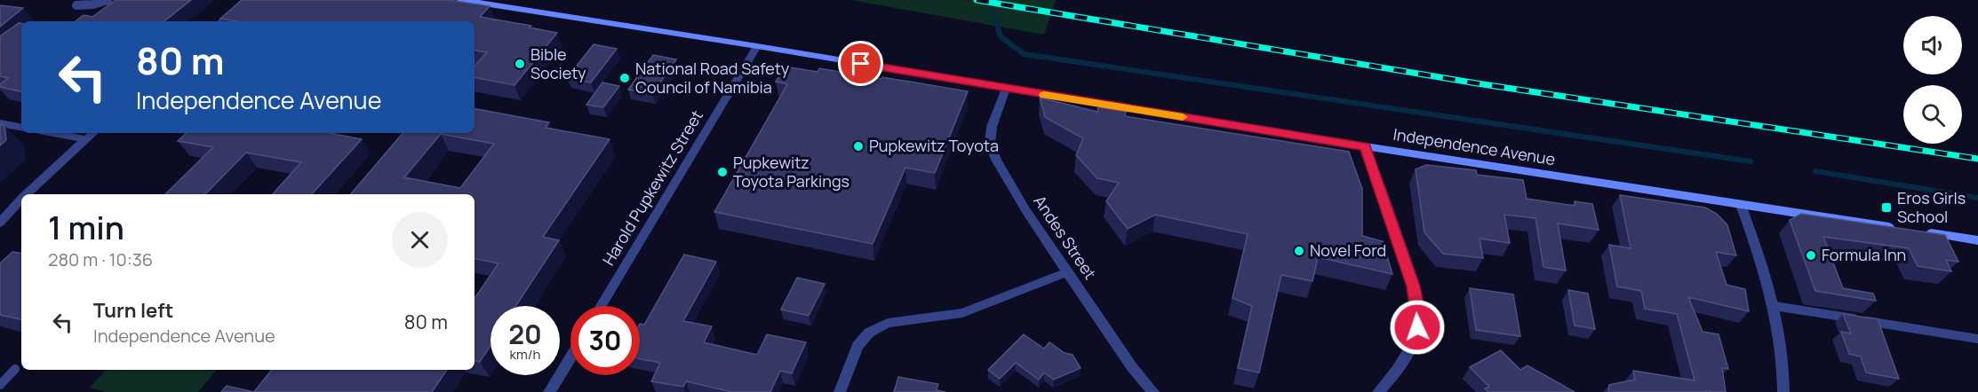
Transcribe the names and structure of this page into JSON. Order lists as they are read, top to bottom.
{
  "streets": {
    "main road": ["Independence Avenue"],
    "street": ["Harold Pupkewitz Street", "Andes Street"]
  },
  "crossings": [
    ["Independence Avenue", "Harold Pupkewitz Street"],
    ["Independence Avenue", "Andes Street"]
  ],
  "places": {
    "other": [
      "Bible Society",
      "National Road Safety Council of Namibia",
      "Pupkewitz Toyota",
      "Pupkewitz Toyota Parkings",
      "Novel Ford",
      "Formula Inn"
    ],
    "transit": ["Eros Girls School"]
  },
  "page": {
    "turn": ["80 m", "Independence Avenue"],
    "heading": ["1 min", "280 m · 10:36"],
    "list": [
      {
        "name": "Turn left",
        "note": "Independence Avenue",
        "value": "80 m"
      }
    ],
    "speed": "20 km/h",
    "limit": "30"
  }
}
